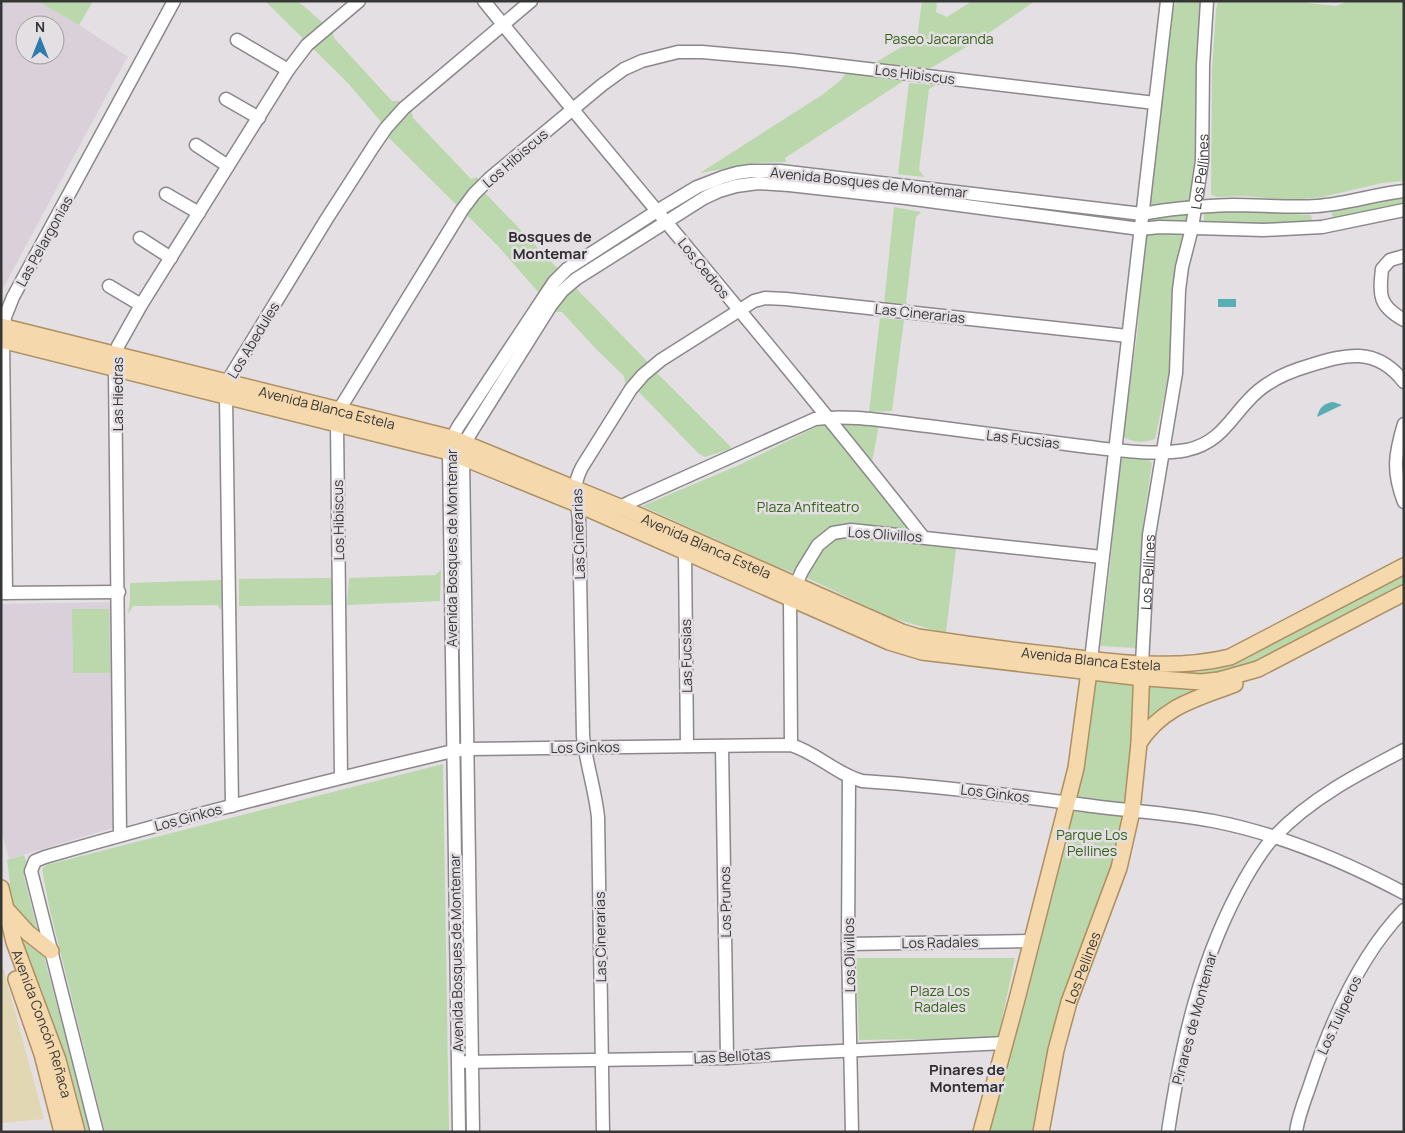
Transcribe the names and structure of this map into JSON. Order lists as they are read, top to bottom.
{
  "streets": {
    "main road": ["Los Pellines", "Avenida Blanca Estela", "Avenida Concón Reñaca"],
    "street": [
      "Los Hibiscus",
      "Avenida Bosques de Montemar",
      "Las Pelargonias",
      "Los Cedros",
      "Las Cinerarias",
      "Los Abedules",
      "Las Hiedras",
      "Las Fucsias",
      "Los Olivillos",
      "Los Ginkos",
      "Los Prunos",
      "Los Radales",
      "Los Tuliperos",
      "Pinares de Montemar",
      "Las Bellotas"
    ]
  },
  "crossings": [
    ["Los Hibiscus", "Los Cedros"],
    ["Los Hibiscus", "Avenida Blanca Estela"],
    ["Los Hibiscus", "Los Ginkos"],
    ["Los Pellines", "Avenida Bosques de Montemar"],
    ["Los Pellines", "Avenida Blanca Estela"],
    ["Los Pellines", "Las Fucsias"],
    ["Los Pellines", "Los Ginkos"],
    ["Avenida Bosques de Montemar", "Los Cedros"],
    ["Avenida Bosques de Montemar", "Avenida Blanca Estela"],
    ["Avenida Bosques de Montemar", "Los Ginkos"],
    ["Avenida Bosques de Montemar", "Las Bellotas"],
    ["Las Pelargonias", "Las Hiedras"],
    ["Las Pelargonias", "Avenida Blanca Estela"],
    ["Los Cedros", "Las Cinerarias"],
    ["Los Cedros", "Los Abedules"],
    ["Los Cedros", "Las Fucsias"],
    ["Los Cedros", "Los Olivillos"],
    ["Las Cinerarias", "Avenida Blanca Estela"],
    ["Las Cinerarias", "Los Ginkos"],
    ["Las Cinerarias", "Las Bellotas"],
    ["Los Abedules", "Avenida Blanca Estela"],
    ["Los Abedules", "Los Ginkos"],
    ["Las Hiedras", "Avenida Blanca Estela"],
    ["Las Hiedras", "Los Ginkos"],
    ["Avenida Blanca Estela", "Las Fucsias"],
    ["Avenida Blanca Estela", "Los Olivillos"],
    ["Las Fucsias", "Los Ginkos"],
    ["Los Olivillos", "Los Ginkos"],
    ["Los Olivillos", "Los Radales"],
    ["Los Olivillos", "Las Bellotas"],
    ["Los Ginkos", "Los Prunos"],
    ["Los Ginkos", "Pinares de Montemar"],
    ["Los Prunos", "Las Bellotas"]
  ],
  "districts": ["Bosques de Montemar", "Pinares de Montemar"],
  "parks": [
    "Paseo Jacaranda",
    "Plaza Anfiteatro",
    "Parque Los Pellines",
    "Plaza Los Radales"
  ],
  "north": "top"
}
